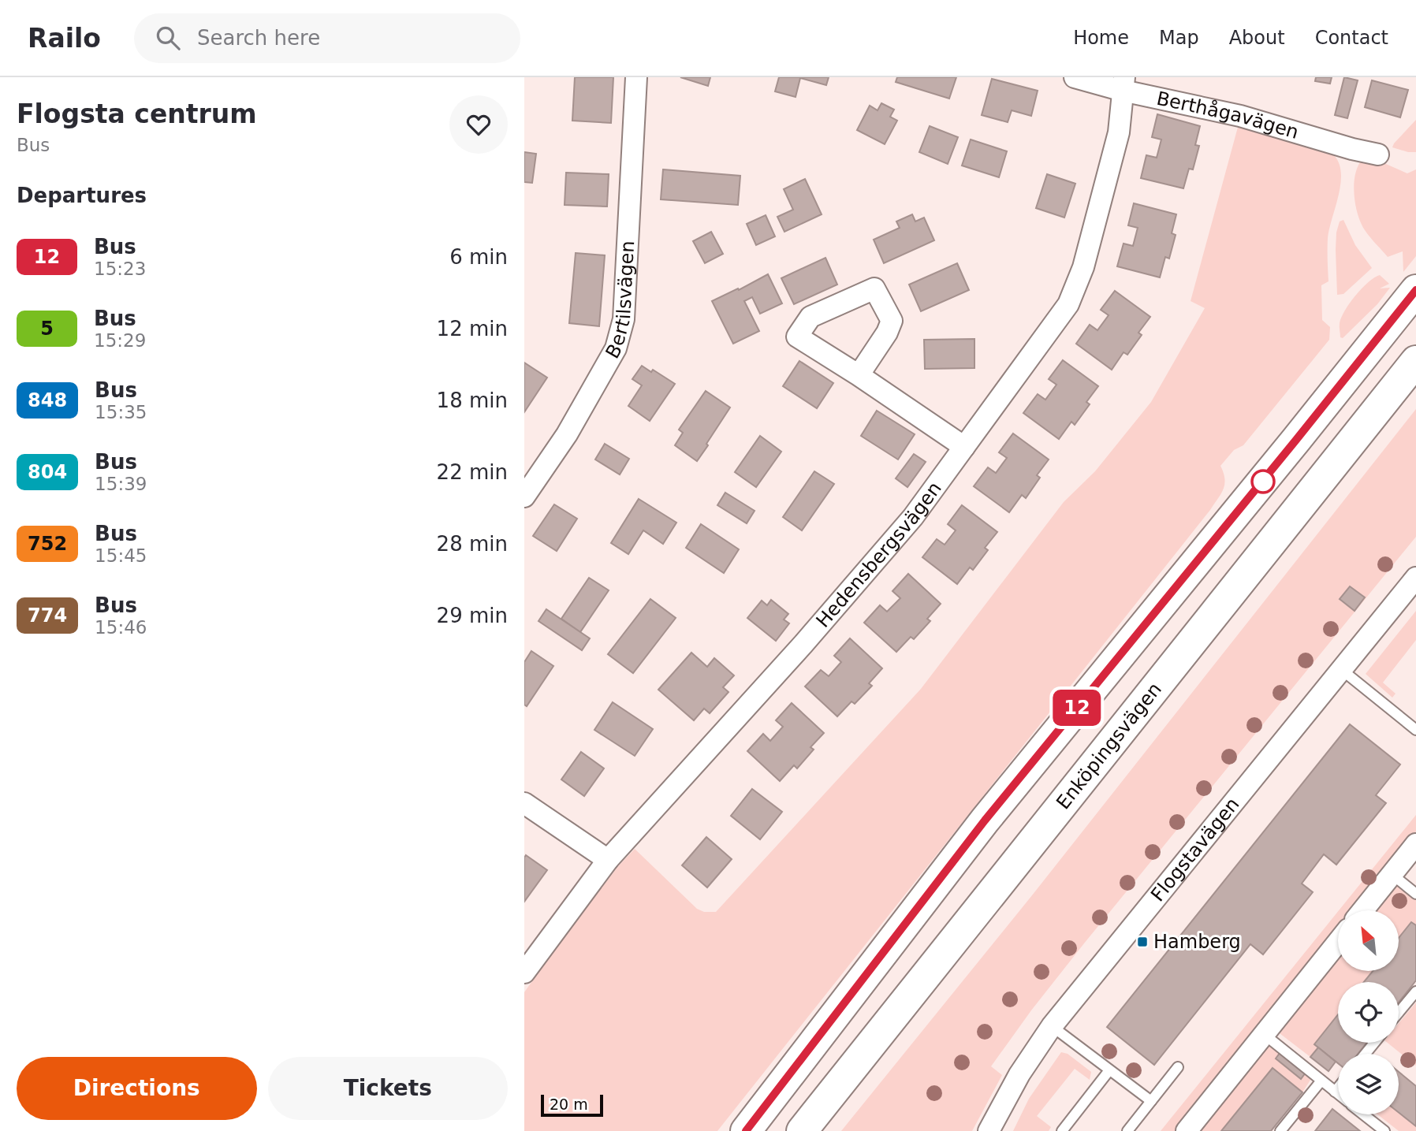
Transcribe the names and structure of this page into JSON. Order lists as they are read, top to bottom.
{
  "streets": {
    "main road": ["Enköpingsvägen"],
    "street": [
      "Berthågavägen",
      "Bertilsvägen",
      "Hedensbergsvägen",
      "Flogstavägen"
    ]
  },
  "crossings": [
    ["Berthågavägen", "Hedensbergsvägen"]
  ],
  "places": {
    "transit": ["Hamberg"]
  },
  "lines": ["bus line 12"],
  "scale_bar": "20 m",
  "north": "top left",
  "page": {
    "header": "Railo",
    "search": "Search here",
    "nav": [
      "Home",
      "Map",
      "About",
      "Contact"
    ],
    "heading": [
      ["Flogsta centrum", "Bus"],
      "Departures"
    ],
    "on_map": "12",
    "list": [
      {
        "mark": "12",
        "name": "Bus",
        "note": "15:23",
        "value": "6 min"
      },
      {
        "mark": "5",
        "name": "Bus",
        "note": "15:29",
        "value": "12 min"
      },
      {
        "mark": "848",
        "name": "Bus",
        "note": "15:35",
        "value": "18 min"
      },
      {
        "mark": "804",
        "name": "Bus",
        "note": "15:39",
        "value": "22 min"
      },
      {
        "mark": "752",
        "name": "Bus",
        "note": "15:45",
        "value": "28 min"
      },
      {
        "mark": "774",
        "name": "Bus",
        "note": "15:46",
        "value": "29 min"
      }
    ],
    "buttons": ["Directions", "Tickets"],
    "scale": "20 m"
  }
}
